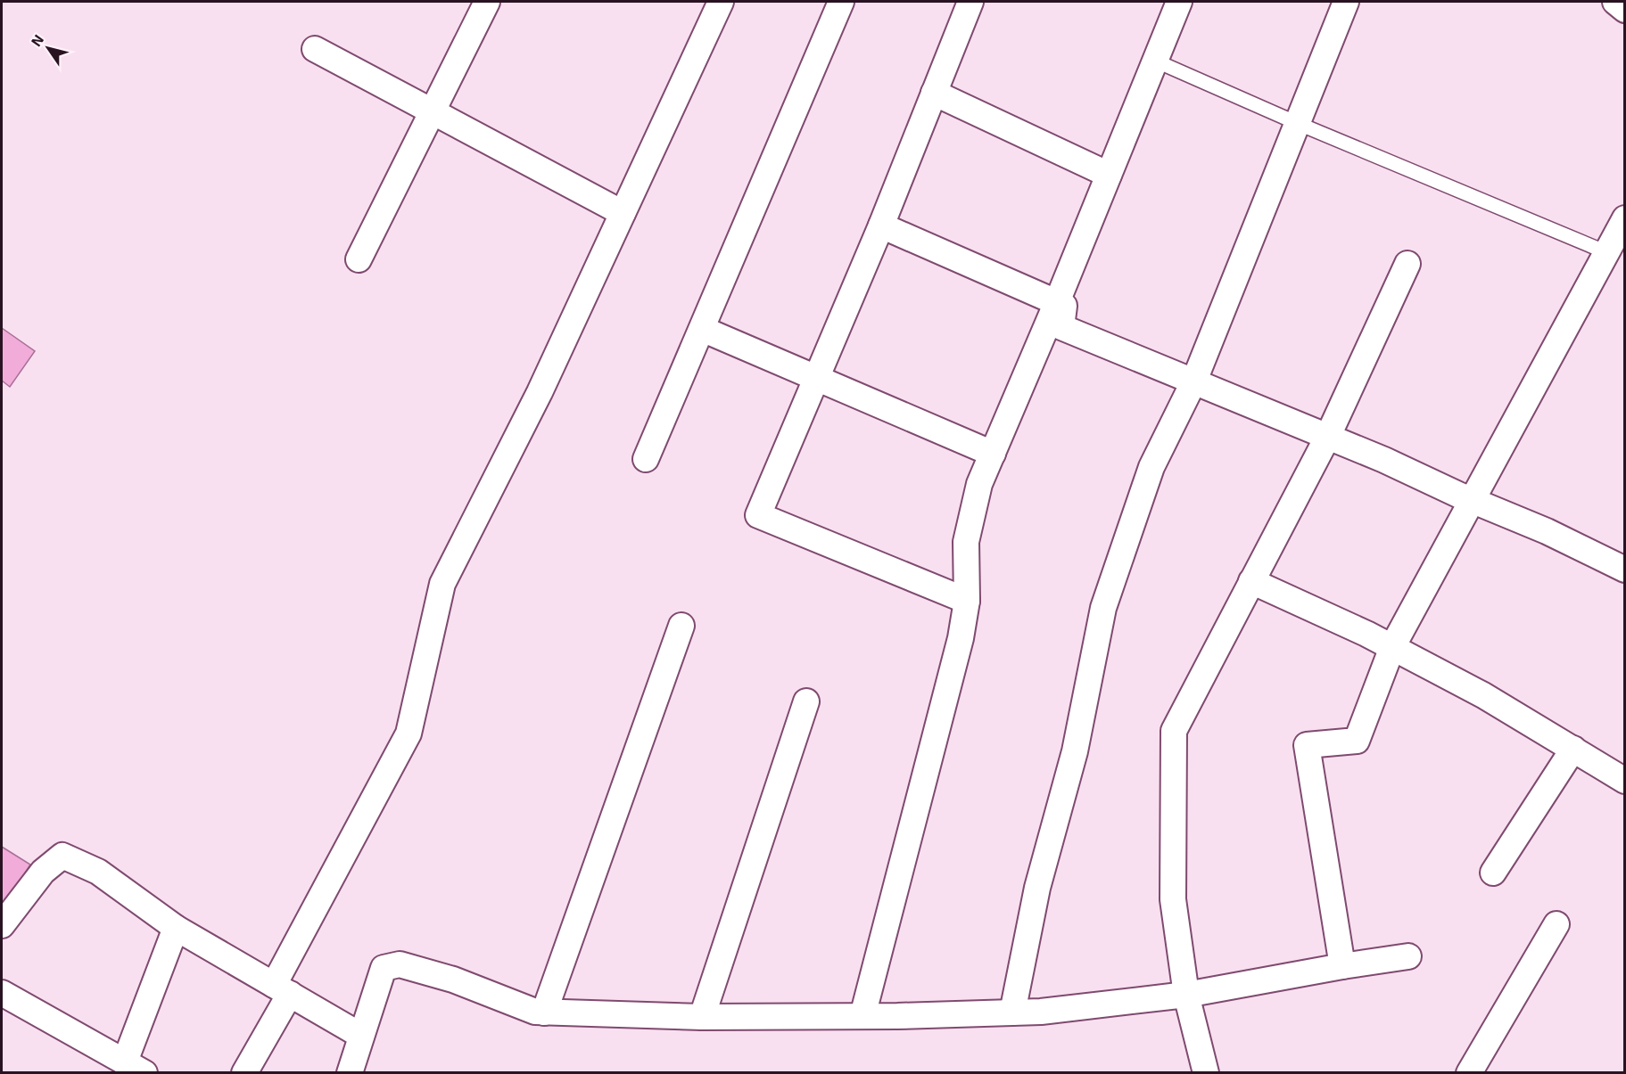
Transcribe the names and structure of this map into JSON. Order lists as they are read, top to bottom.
{
  "north": "top left"
}
